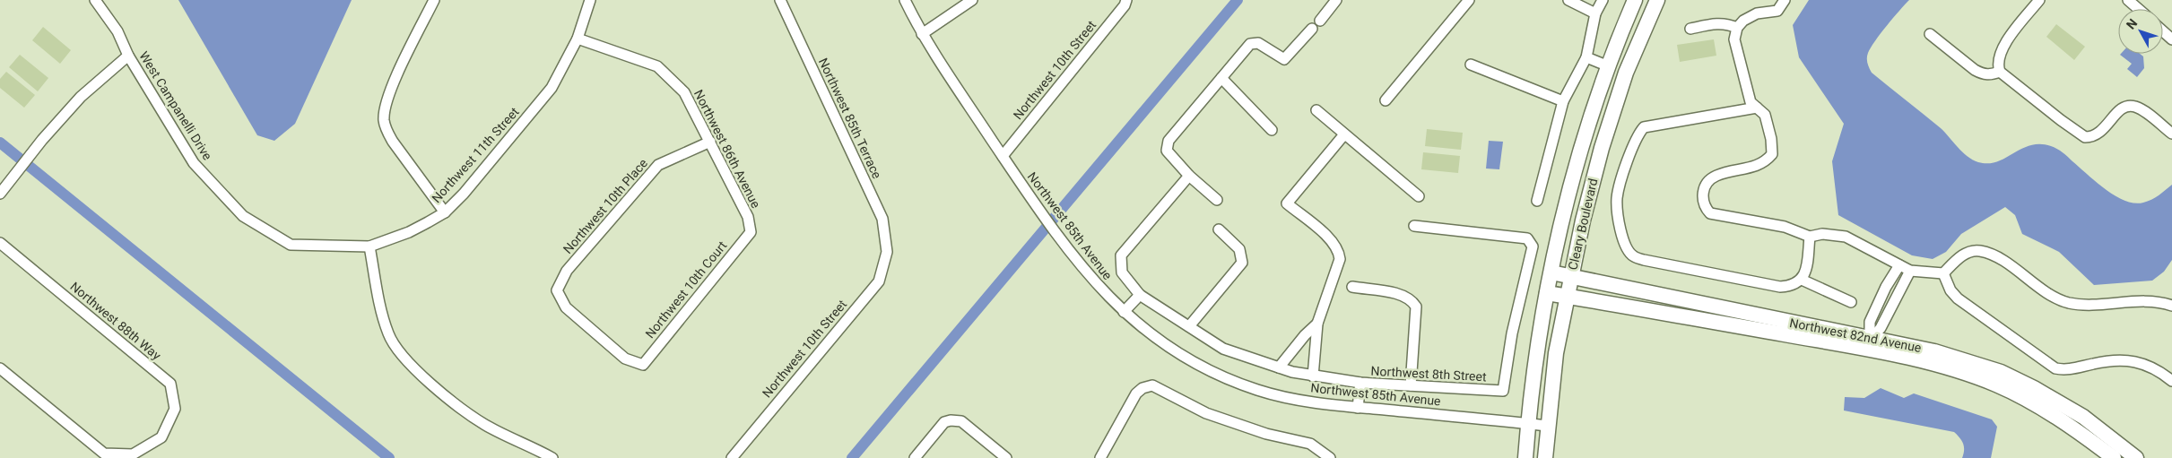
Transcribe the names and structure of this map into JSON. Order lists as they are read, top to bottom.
{
  "streets": {
    "street": [
      "Northwest 10th Street",
      "West Campanelli Drive",
      "Northwest 85th Terrace",
      "Northwest 86th Avenue",
      "Northwest 11th Street",
      "Northwest 10th Place",
      "Cleary Boulevard",
      "Northwest 85th Avenue",
      "Northwest 10th Court",
      "Northwest 88th Way",
      "Northwest 82nd Avenue",
      "Northwest 8th Street"
    ]
  },
  "crossings": [
    ["Northwest 10th Street", "Northwest 85th Terrace"],
    ["Northwest 10th Street", "Northwest 85th Avenue"],
    ["West Campanelli Drive", "Northwest 11th Street"],
    ["Northwest 86th Avenue", "Northwest 11th Street"],
    ["Northwest 86th Avenue", "Northwest 10th Place"],
    ["Northwest 86th Avenue", "Northwest 10th Court"],
    ["Northwest 10th Place", "Northwest 10th Court"],
    ["Cleary Boulevard", "Northwest 85th Avenue"],
    ["Cleary Boulevard", "Northwest 82nd Avenue"]
  ],
  "north": "top left"
}
